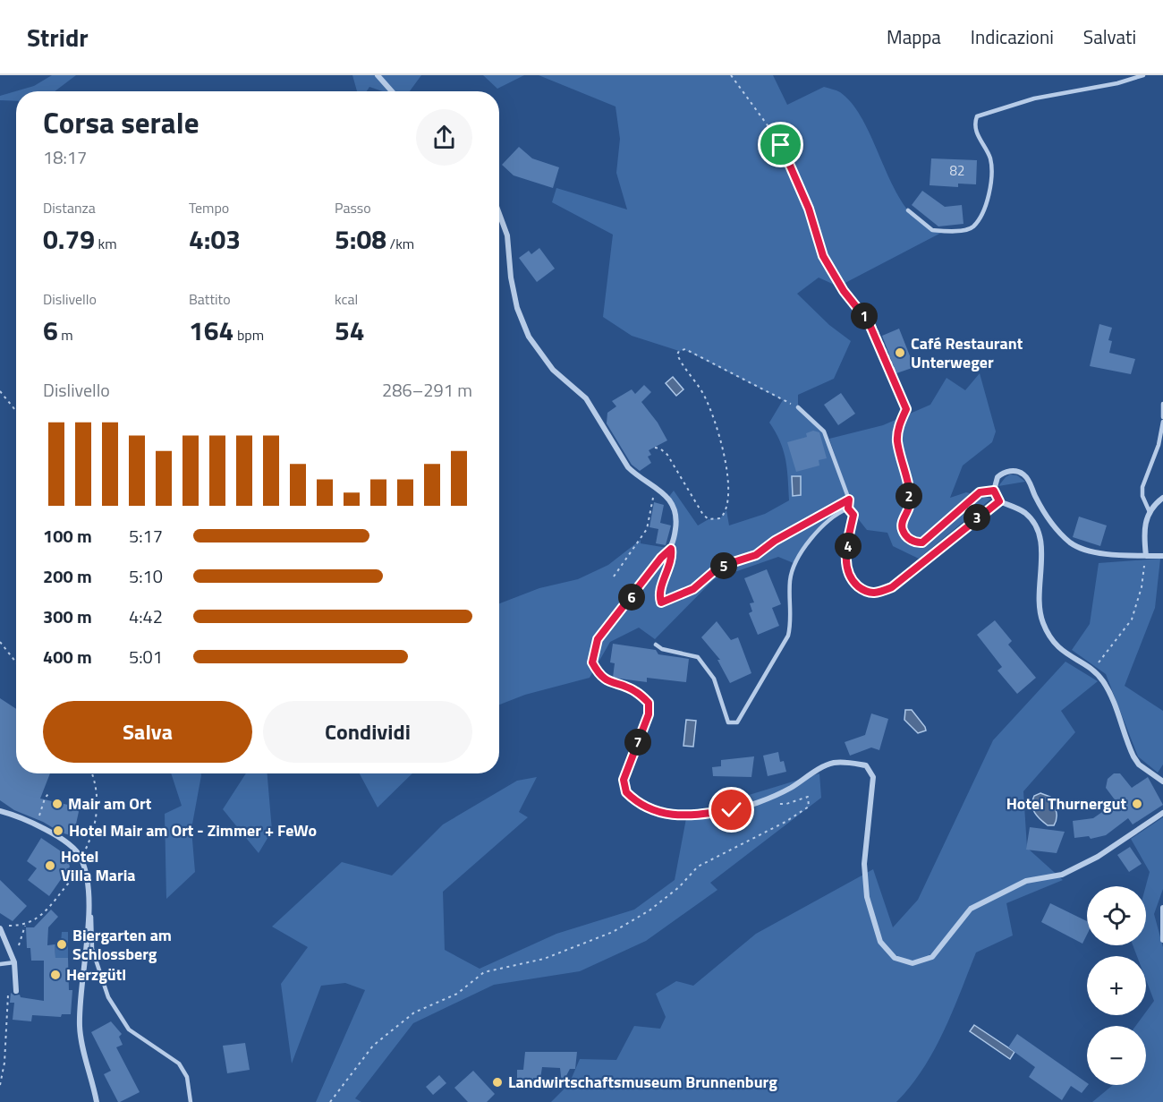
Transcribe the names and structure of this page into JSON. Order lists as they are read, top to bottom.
{
  "places": [
    "Café Restaurant Unterweger",
    "Mair am Ort",
    "Hotel Thurnergut",
    "Hotel Mair am Ort - Zimmer + FeWo",
    "Hotel Villa Maria",
    "Biergarten am Schlossberg",
    "Herzgütl",
    "Landwirtschaftsmuseum Brunnenburg"
  ],
  "house_numbers": ["82"],
  "page": {
    "header": "Stridr",
    "nav": ["Mappa", "Indicazioni", "Salvati"],
    "heading": ["Corsa serale", "18:17"],
    "stats": [
      ["Distanza", "0.79 km"],
      ["Tempo", "4:03"],
      ["Passo", "5:08 /km"],
      ["Dislivello", "6 m"],
      ["Battito", "164 bpm"],
      ["kcal", "54"]
    ],
    "pins": [
      "1",
      "2",
      "3",
      "4",
      "5",
      "6",
      "7"
    ],
    "chart": ["Dislivello", "286–291 m"],
    "list": [
      {
        "name": "100 m",
        "note": "5:17"
      },
      {
        "name": "200 m",
        "note": "5:10"
      },
      {
        "name": "300 m",
        "note": "4:42"
      },
      {
        "name": "400 m",
        "note": "5:01"
      }
    ],
    "buttons": ["Salva", "Condividi"],
    "map_buttons": ["+", "−"]
  }
}
